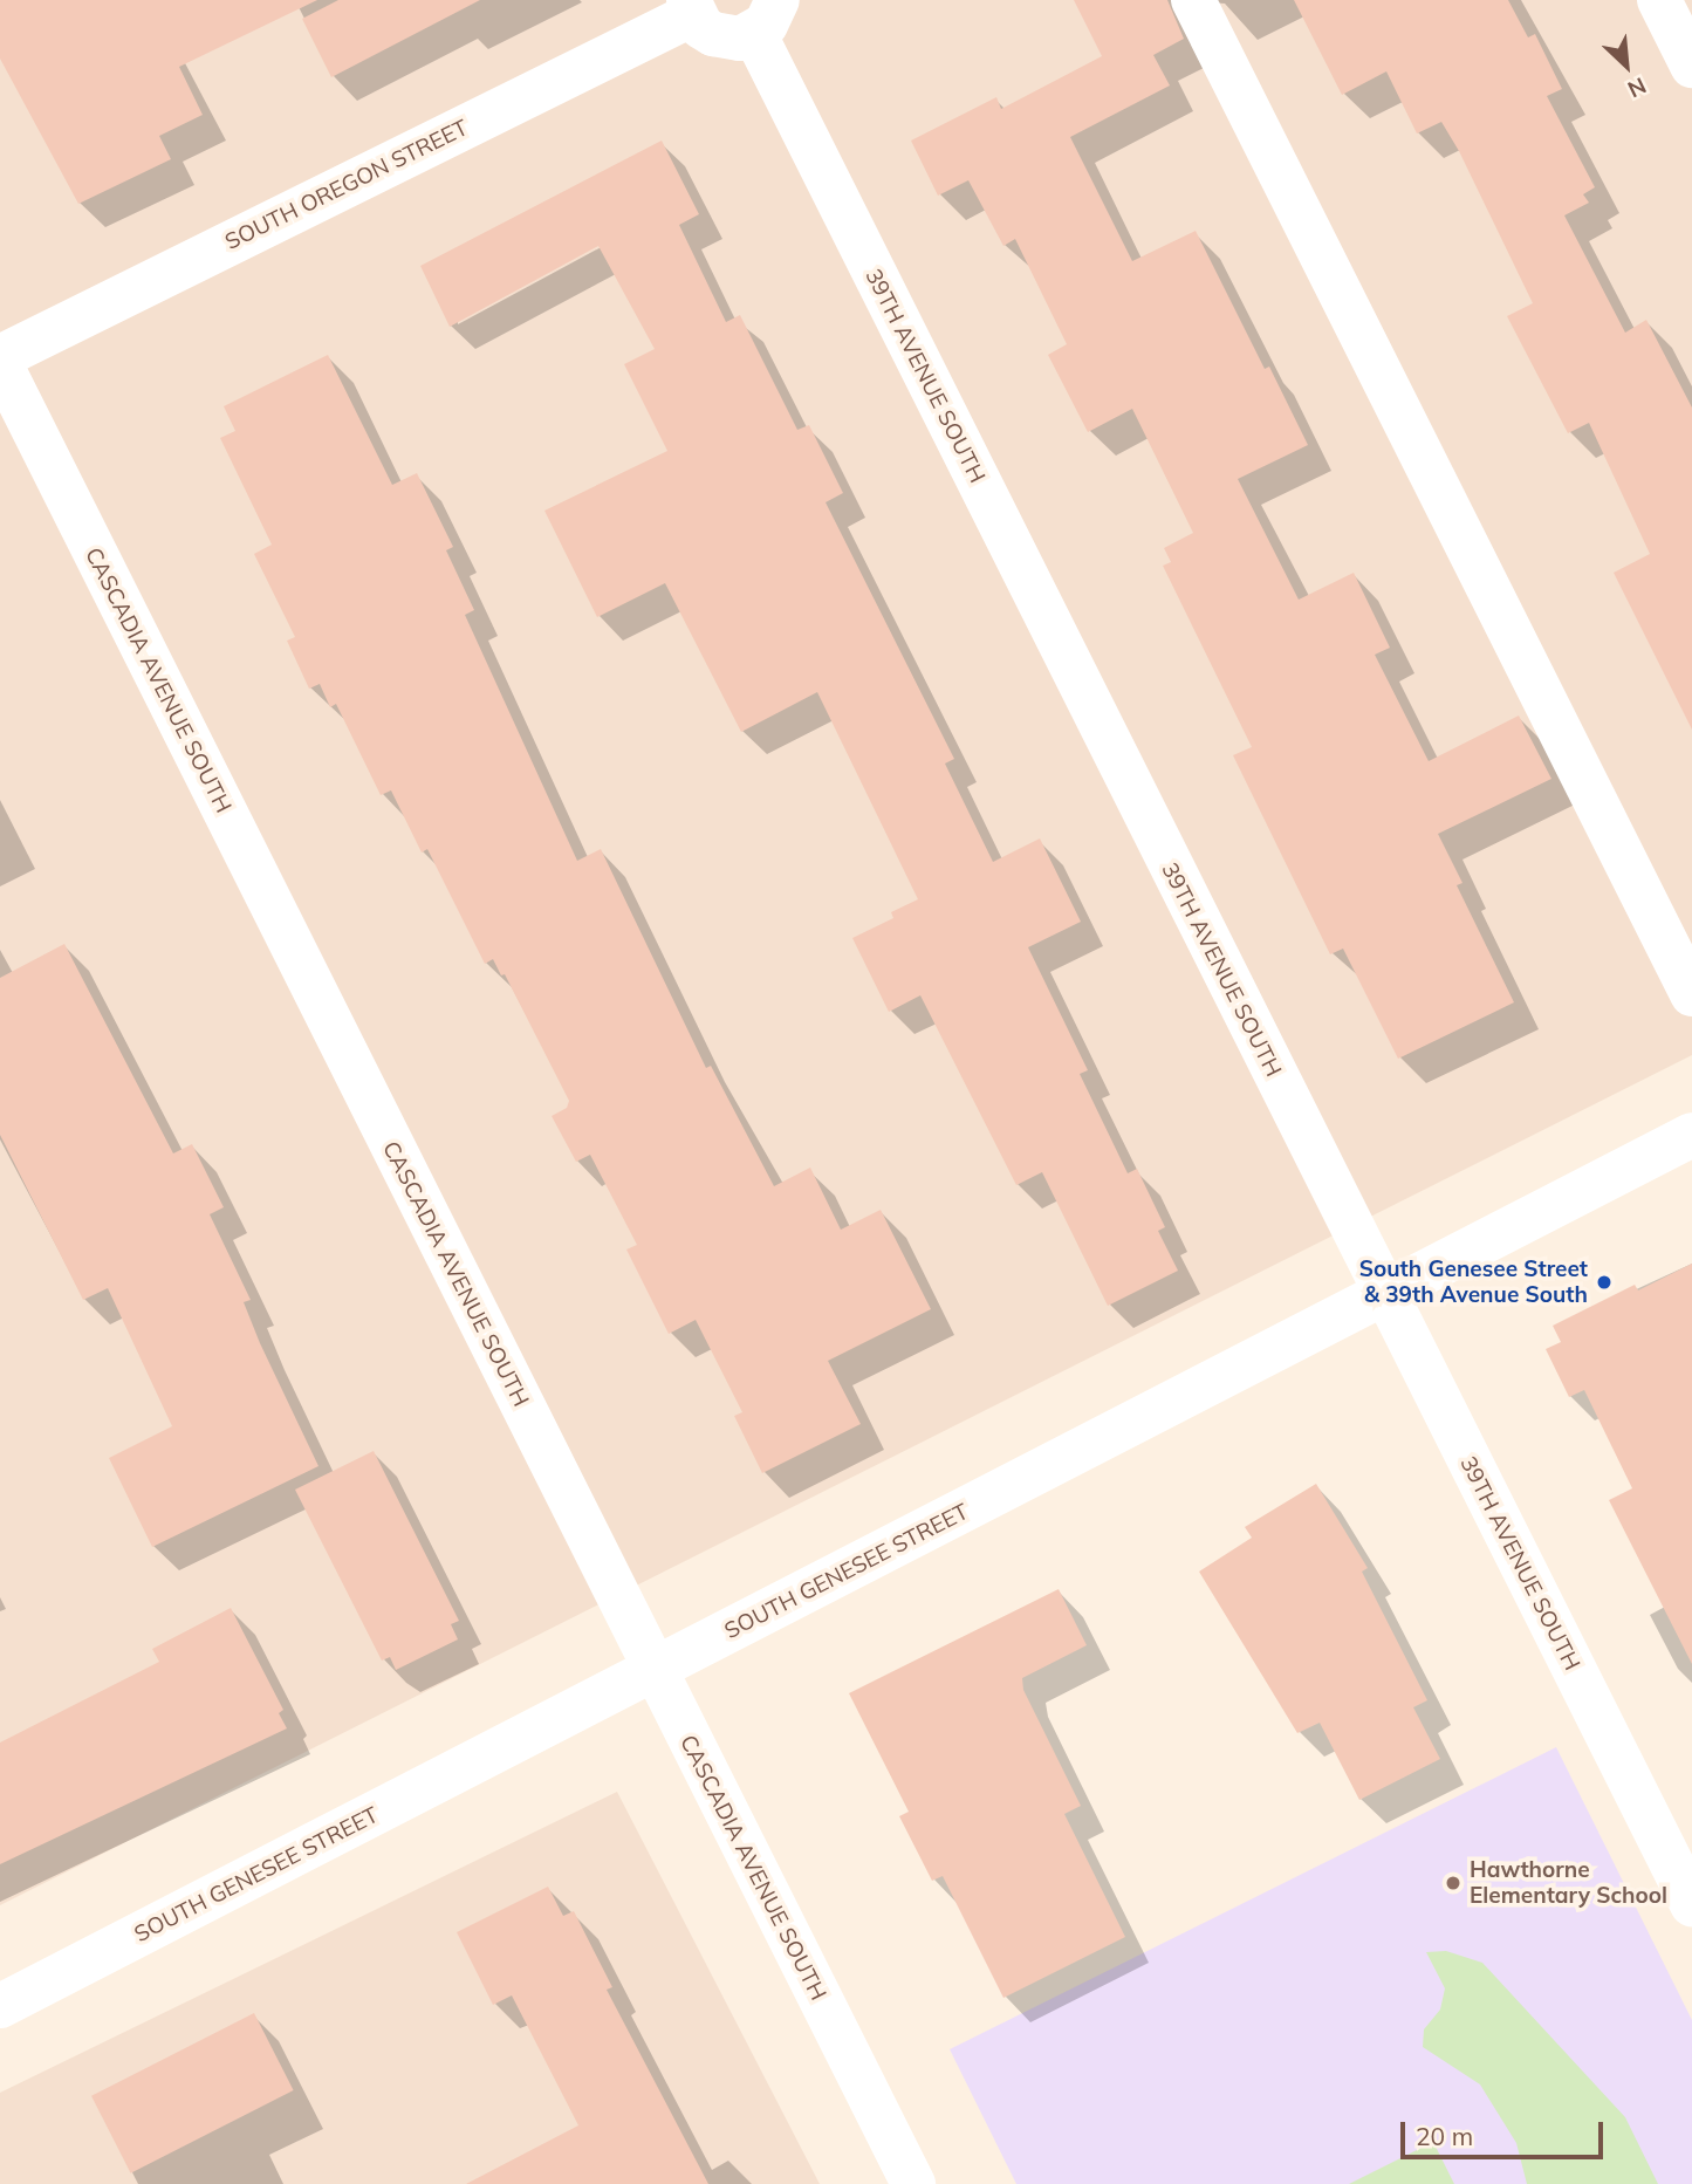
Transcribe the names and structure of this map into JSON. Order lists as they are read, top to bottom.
{
  "streets": {
    "street": [
      "SOUTH OREGON STREET",
      "39TH AVENUE SOUTH",
      "CASCADIA AVENUE SOUTH",
      "SOUTH GENESEE STREET"
    ]
  },
  "crossings": [
    ["39TH AVENUE SOUTH", "SOUTH GENESEE STREET"],
    ["CASCADIA AVENUE SOUTH", "SOUTH GENESEE STREET"]
  ],
  "places": ["South Genesee Street & 39th Avenue South", "Hawthorne Elementary School"],
  "scale_bar": "20 m",
  "north": "bottom right"
}
